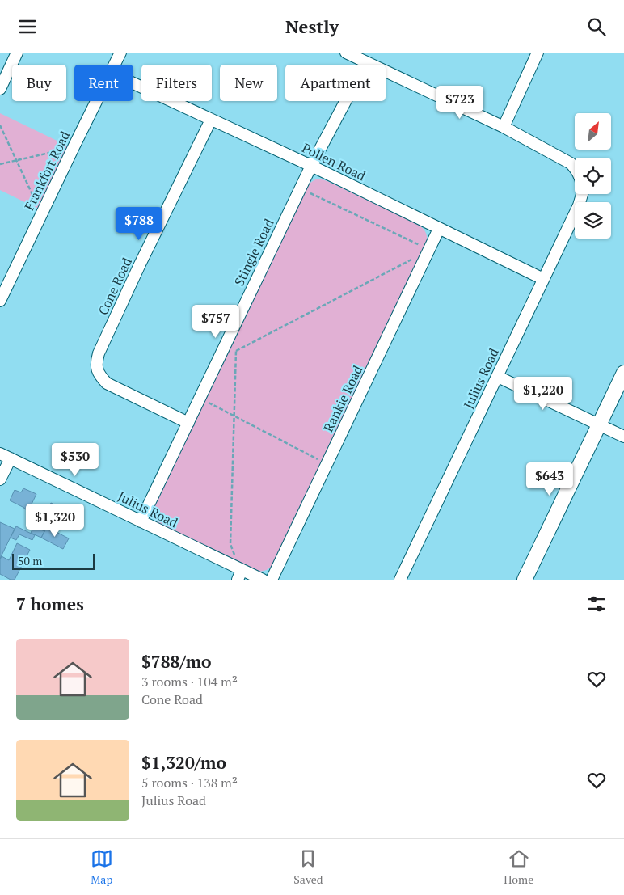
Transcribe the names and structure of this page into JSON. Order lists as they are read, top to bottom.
{
  "streets": {
    "street": [
      "Pollen Road",
      "Frankfort Road",
      "Stingle Road",
      "Cone Road",
      "Julius Road",
      "Rankie Road"
    ]
  },
  "crossings": [
    ["Pollen Road", "Stingle Road"],
    ["Pollen Road", "Cone Road"],
    ["Pollen Road", "Julius Road"],
    ["Pollen Road", "Rankie Road"],
    ["Stingle Road", "Cone Road"],
    ["Stingle Road", "Julius Road"]
  ],
  "scale_bar": "50 m",
  "north": "top right",
  "page": {
    "header": "Nestly",
    "chip": [
      "Buy",
      "Rent",
      "Filters",
      "New",
      "Apartment"
    ],
    "price": [
      "$723",
      "$788",
      "$757",
      "$1,220",
      "$530",
      "$643",
      "$1,320"
    ],
    "scale": "50 m",
    "heading": "7 homes",
    "list": [
      {
        "name": "$788/mo",
        "note": "3 rooms · 104 m² · Cone Road"
      },
      {
        "name": "$1,320/mo",
        "note": "5 rooms · 138 m² · Julius Road"
      }
    ],
    "tabs": ["Map", "Saved", "Home"]
  }
}
